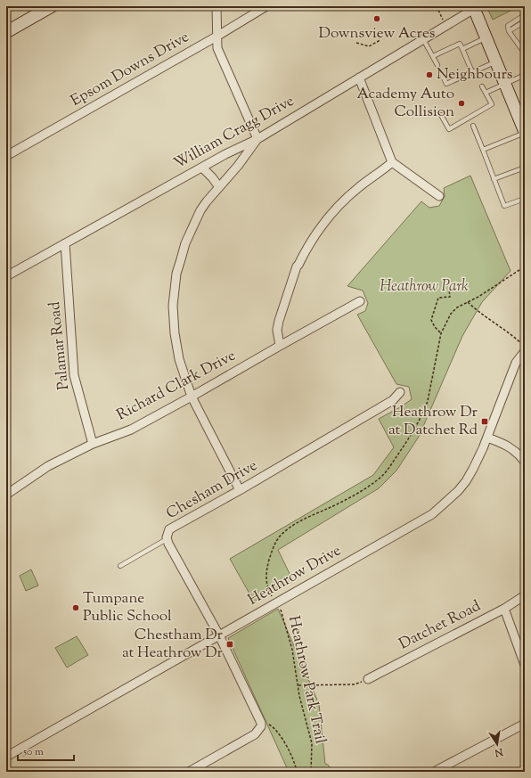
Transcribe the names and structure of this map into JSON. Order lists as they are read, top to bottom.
{
  "streets": {
    "street": [
      "Epsom Downs Drive",
      "William Cragg Drive",
      "Palamar Road",
      "Richard Clark Drive",
      "Chesham Drive",
      "Heathrow Drive",
      "Datchet Road"
    ],
    "path": ["Heathrow Park Trail"]
  },
  "crossings": [
    ["William Cragg Drive", "Palamar Road"],
    ["Palamar Road", "Richard Clark Drive"],
    ["Chesham Drive", "Heathrow Drive"],
    ["Heathrow Drive", "Heathrow Park Trail"]
  ],
  "parks": ["Heathrow Park"],
  "places": {
    "other": [
      "Downsview Acres",
      "Neighbours",
      "Academy Auto Collision",
      "Tumpane Public School"
    ],
    "transit": ["Heathrow Dr at Datchet Rd", "Chestham Dr at Heathrow Dr"]
  },
  "scale_bar": "50 m",
  "north": "bottom"
}
